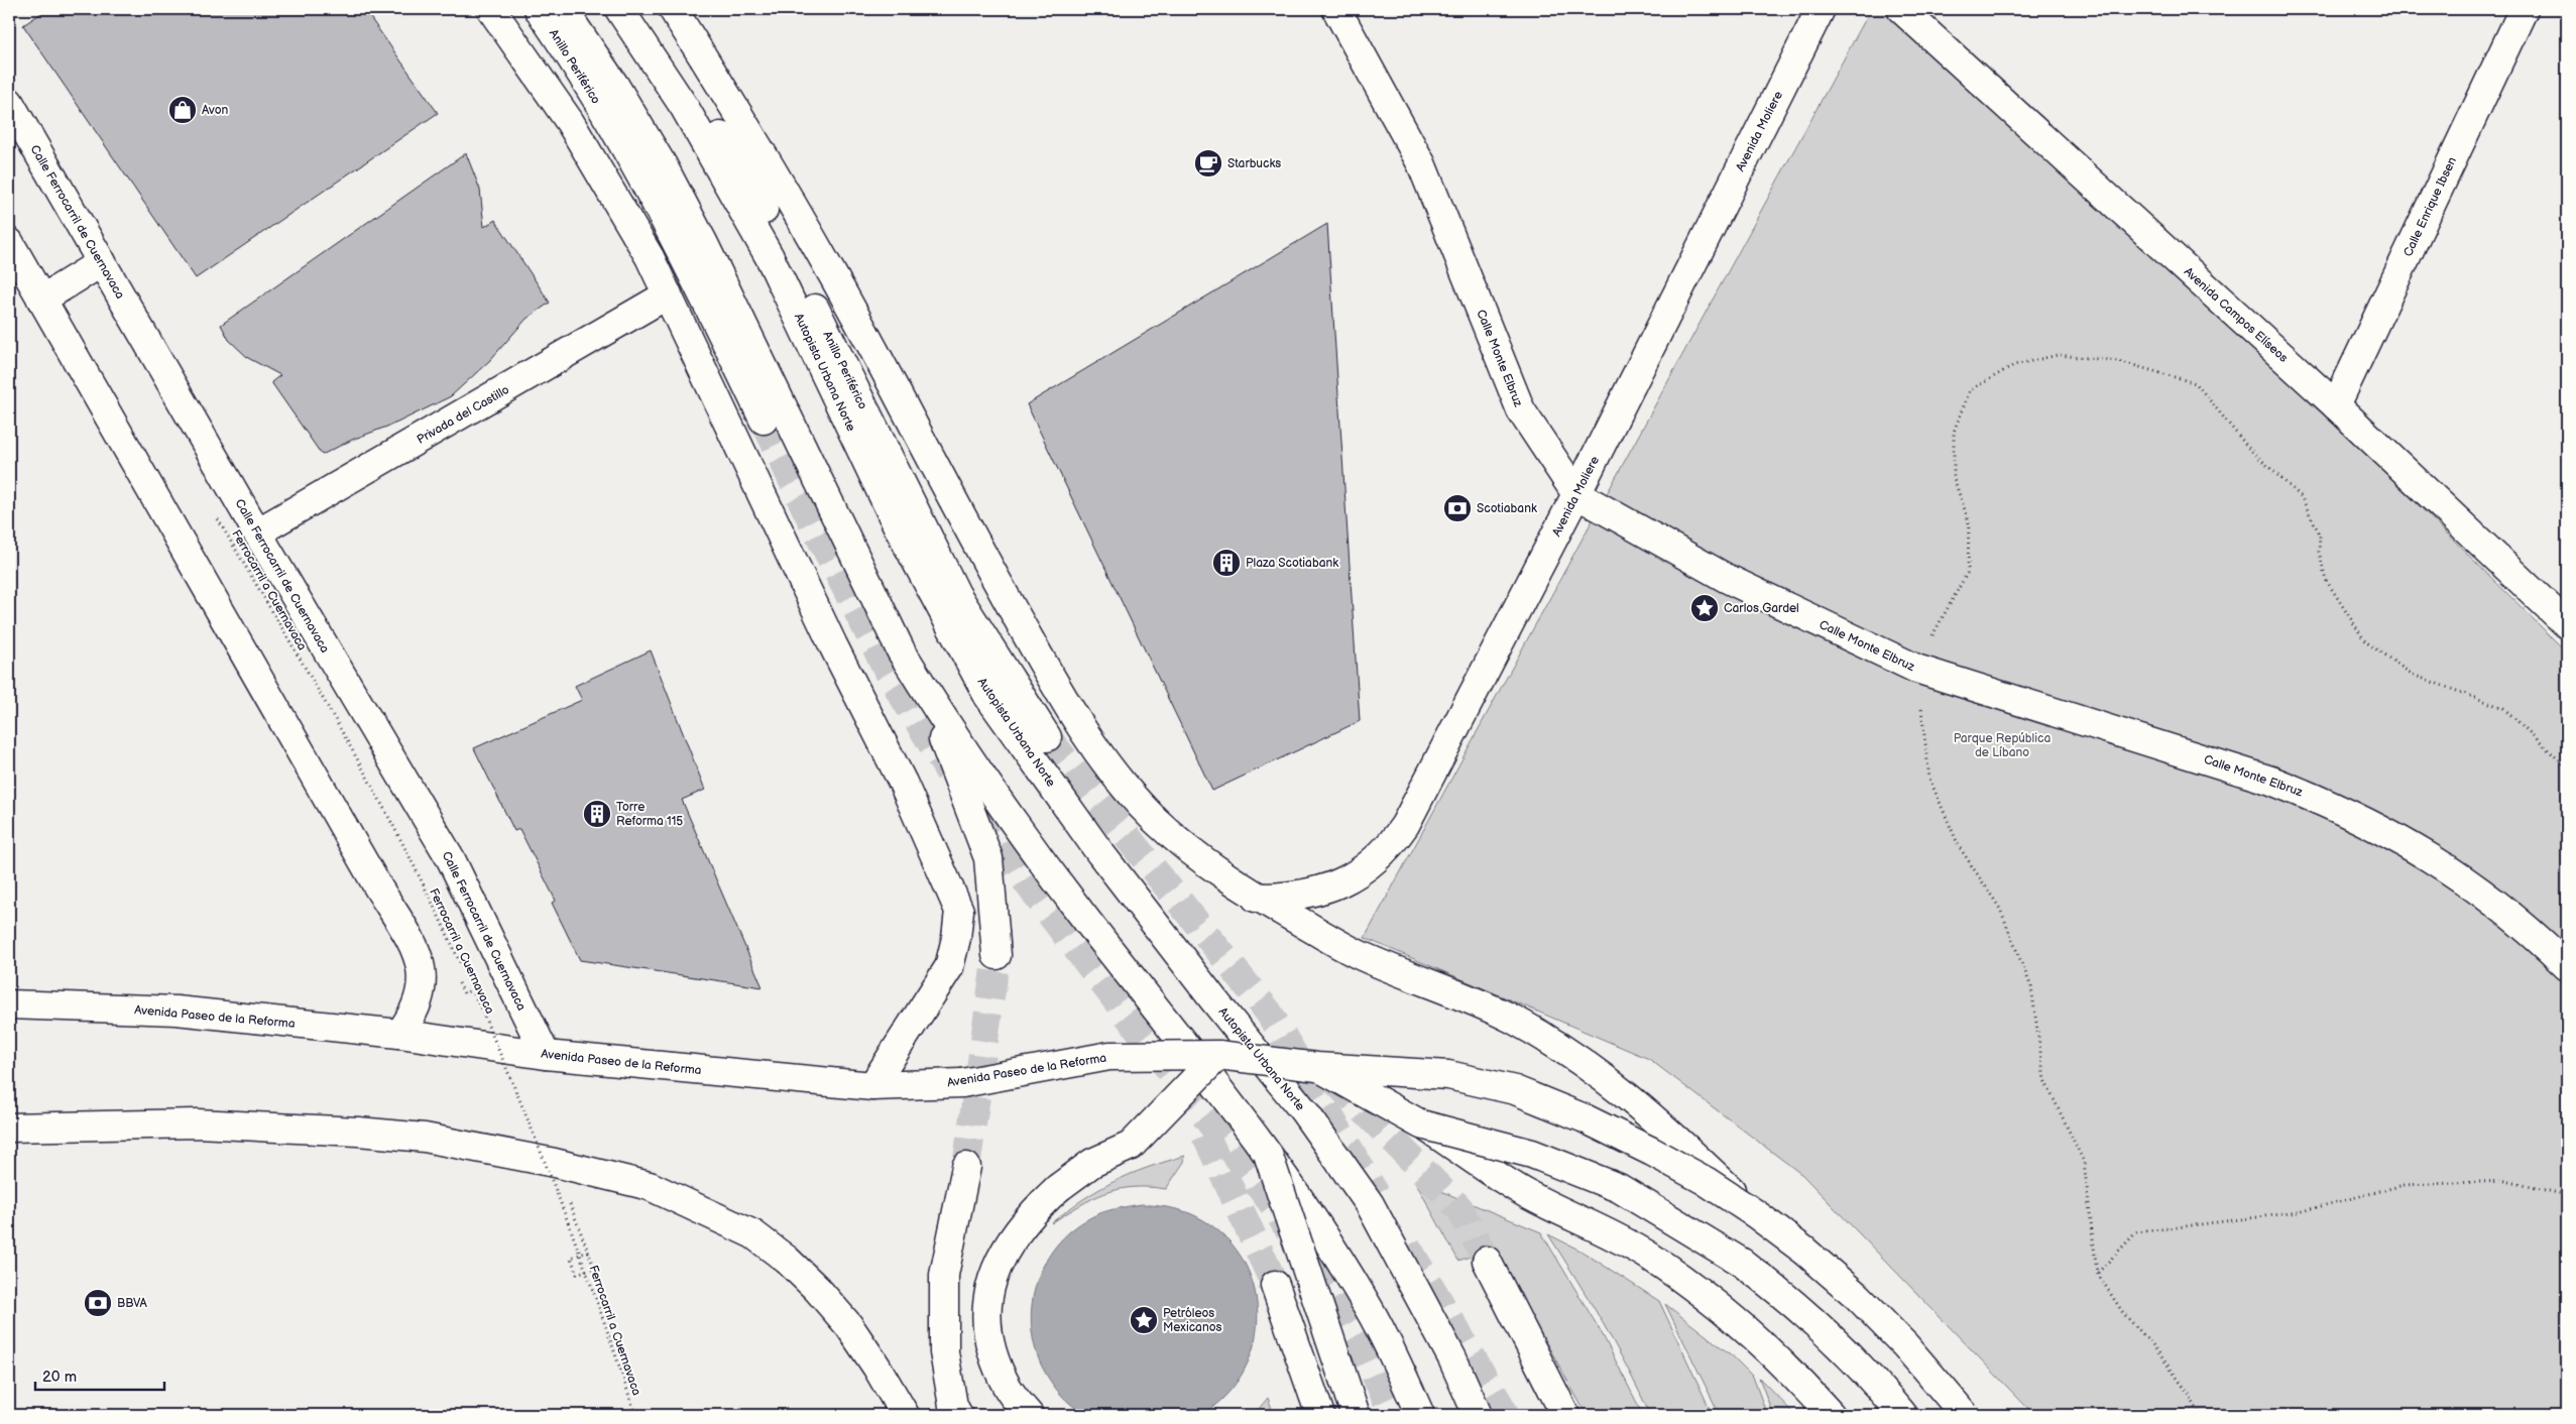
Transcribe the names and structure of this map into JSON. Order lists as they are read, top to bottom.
{
  "streets": {
    "main road": [
      "Anillo Periférico",
      "Avenida Moliere",
      "Calle Enrique Ibsen",
      "Calle Ferrocarril de Cuernavaca",
      "Avenida Campos Elíseos",
      "Calle Monte Elbruz",
      "Autopista Urbana Norte",
      "Privada del Castillo",
      "Avenida Paseo de la Reforma"
    ],
    "path": ["Ferrocarril a Cuernavaca"]
  },
  "crossings": [
    ["Avenida Moliere", "Calle Monte Elbruz"],
    ["Calle Enrique Ibsen", "Avenida Campos Elíseos"],
    ["Calle Ferrocarril de Cuernavaca", "Privada del Castillo"],
    ["Calle Ferrocarril de Cuernavaca", "Avenida Paseo de la Reforma"]
  ],
  "parks": ["Parque República de Líbano"],
  "places": {
    "shop": ["Avon"],
    "cafe": ["Starbucks"],
    "bank": ["Scotiabank", "BBVA"],
    "building": ["Plaza Scotiabank", "Torre Reforma 115"],
    "place": ["Carlos Gardel", "Petróleos Mexicanos"]
  },
  "scale_bar": "20 m"
}
